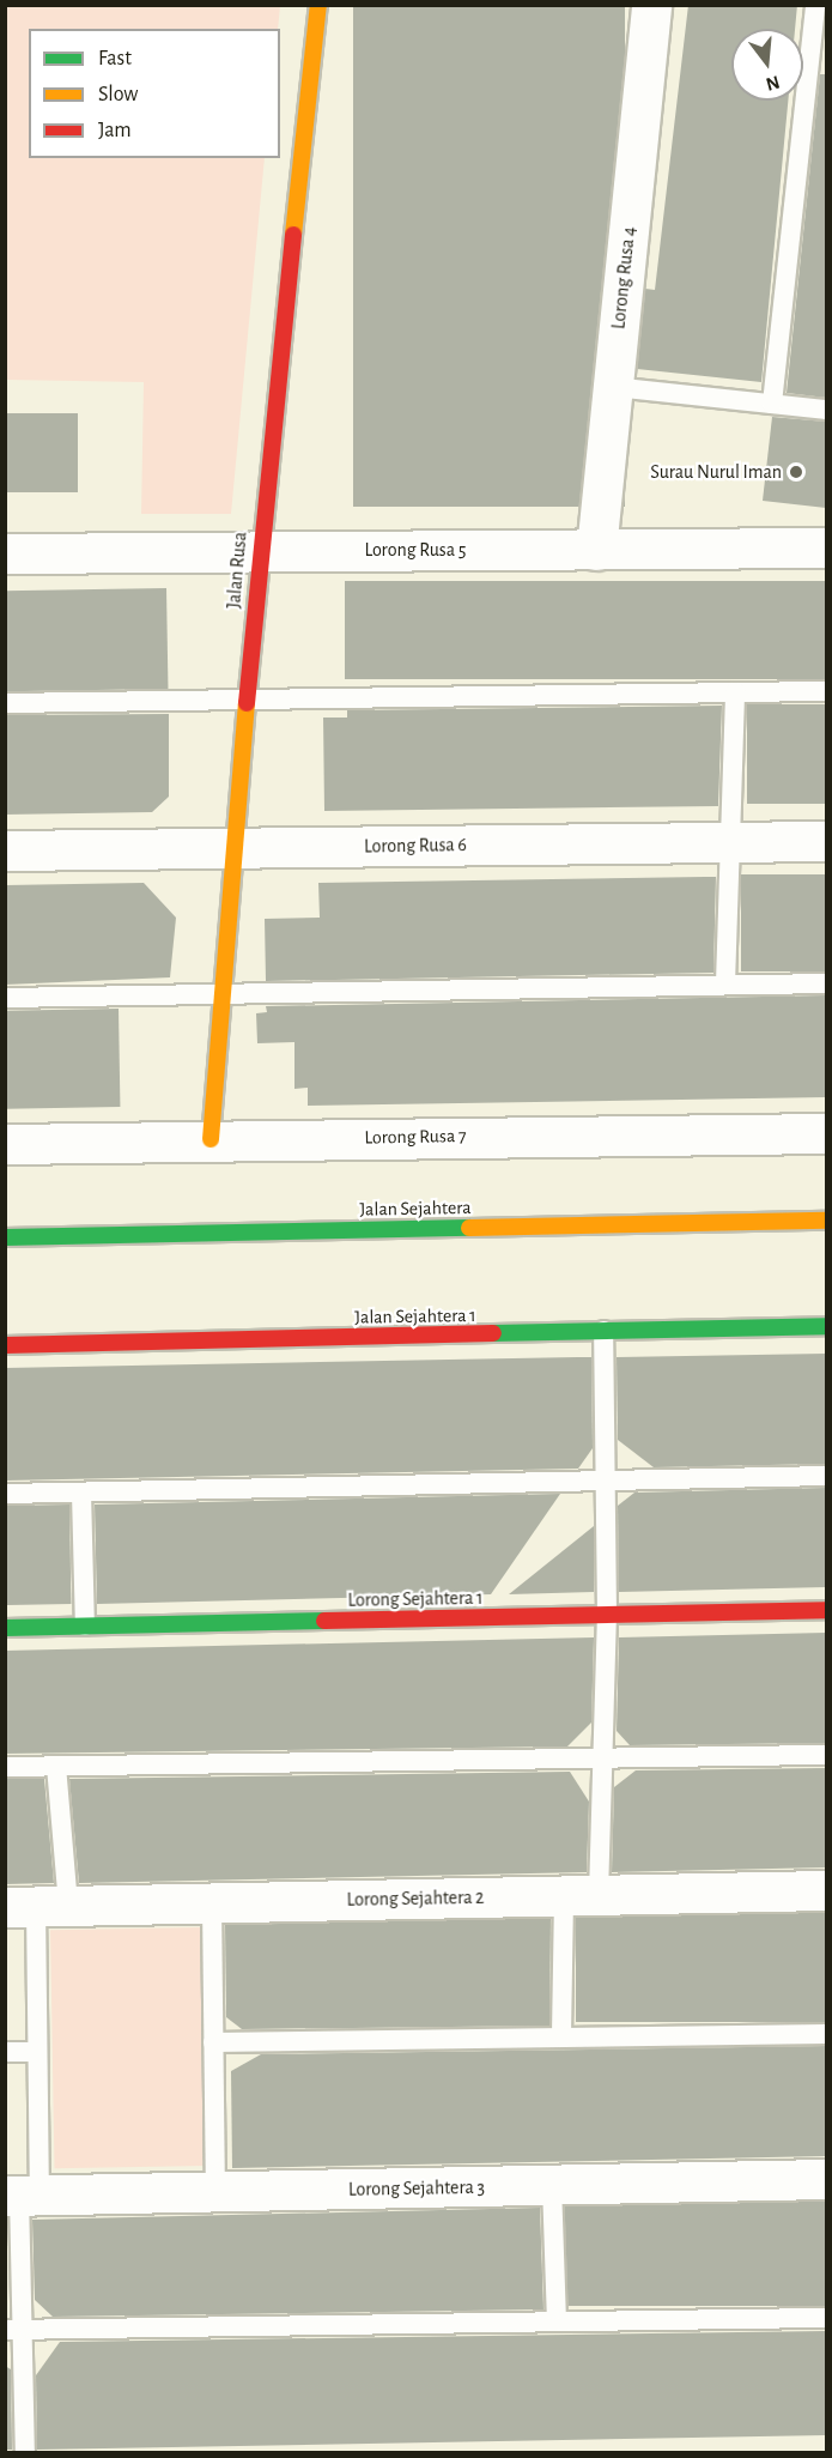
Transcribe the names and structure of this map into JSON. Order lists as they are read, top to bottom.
{
  "streets": {
    "street": [
      "Lorong Rusa 4",
      "Lorong Rusa 5",
      "Jalan Rusa",
      "Lorong Rusa 6",
      "Lorong Rusa 7",
      "Jalan Sejahtera",
      "Jalan Sejahtera 1",
      "Lorong Sejahtera 1",
      "Lorong Sejahtera 2",
      "Lorong Sejahtera 3"
    ]
  },
  "crossings": [
    ["Lorong Rusa 4", "Lorong Rusa 5"],
    ["Lorong Rusa 5", "Jalan Rusa"],
    ["Jalan Rusa", "Lorong Rusa 6"],
    ["Jalan Rusa", "Lorong Rusa 7"]
  ],
  "places": ["Surau Nurul Iman"],
  "legend": ["Fast", "Slow", "Jam"],
  "north": "bottom"
}
